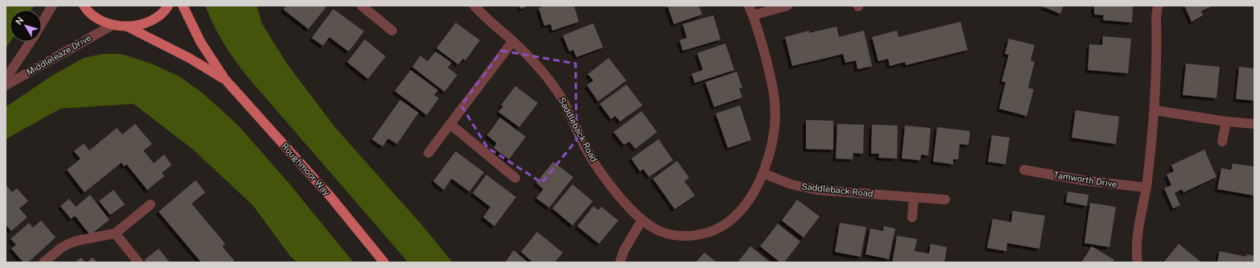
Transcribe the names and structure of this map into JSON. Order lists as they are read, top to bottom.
{
  "streets": {
    "main road": ["Roughmoor Way"],
    "street": ["Middleleaze Drive", "Saddleback Road", "Tamworth Drive"]
  },
  "crossings": [
    ["Middleleaze Drive", "Roughmoor Way"]
  ],
  "north": "top left"
}
